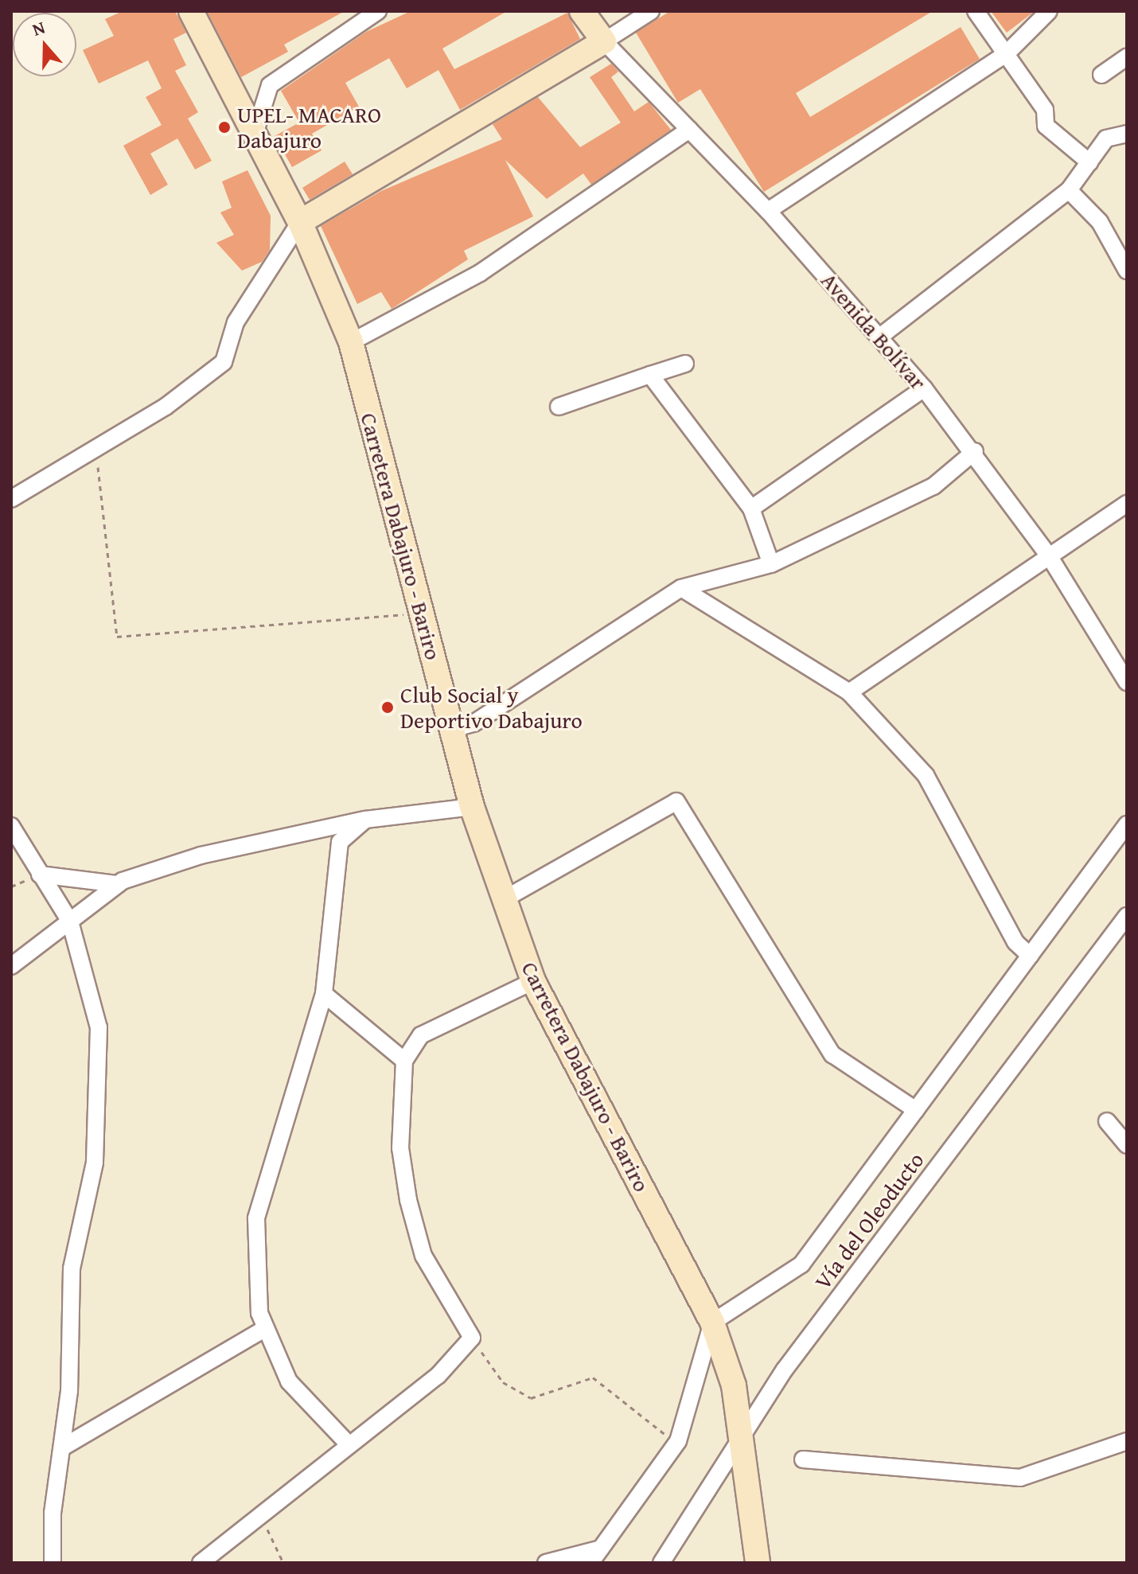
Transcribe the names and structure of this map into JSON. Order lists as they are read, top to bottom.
{
  "streets": {
    "street": ["Avenida Bolívar", "Carretera Dabajuro - Bariro", "Vía del Oleoducto"]
  },
  "crossings": [
    ["Carretera Dabajuro - Bariro", "Vía del Oleoducto"]
  ],
  "places": ["UPEL- MACARO Dabajuro", "Club Social y Deportivo Dabajuro"],
  "north": "top"
}
